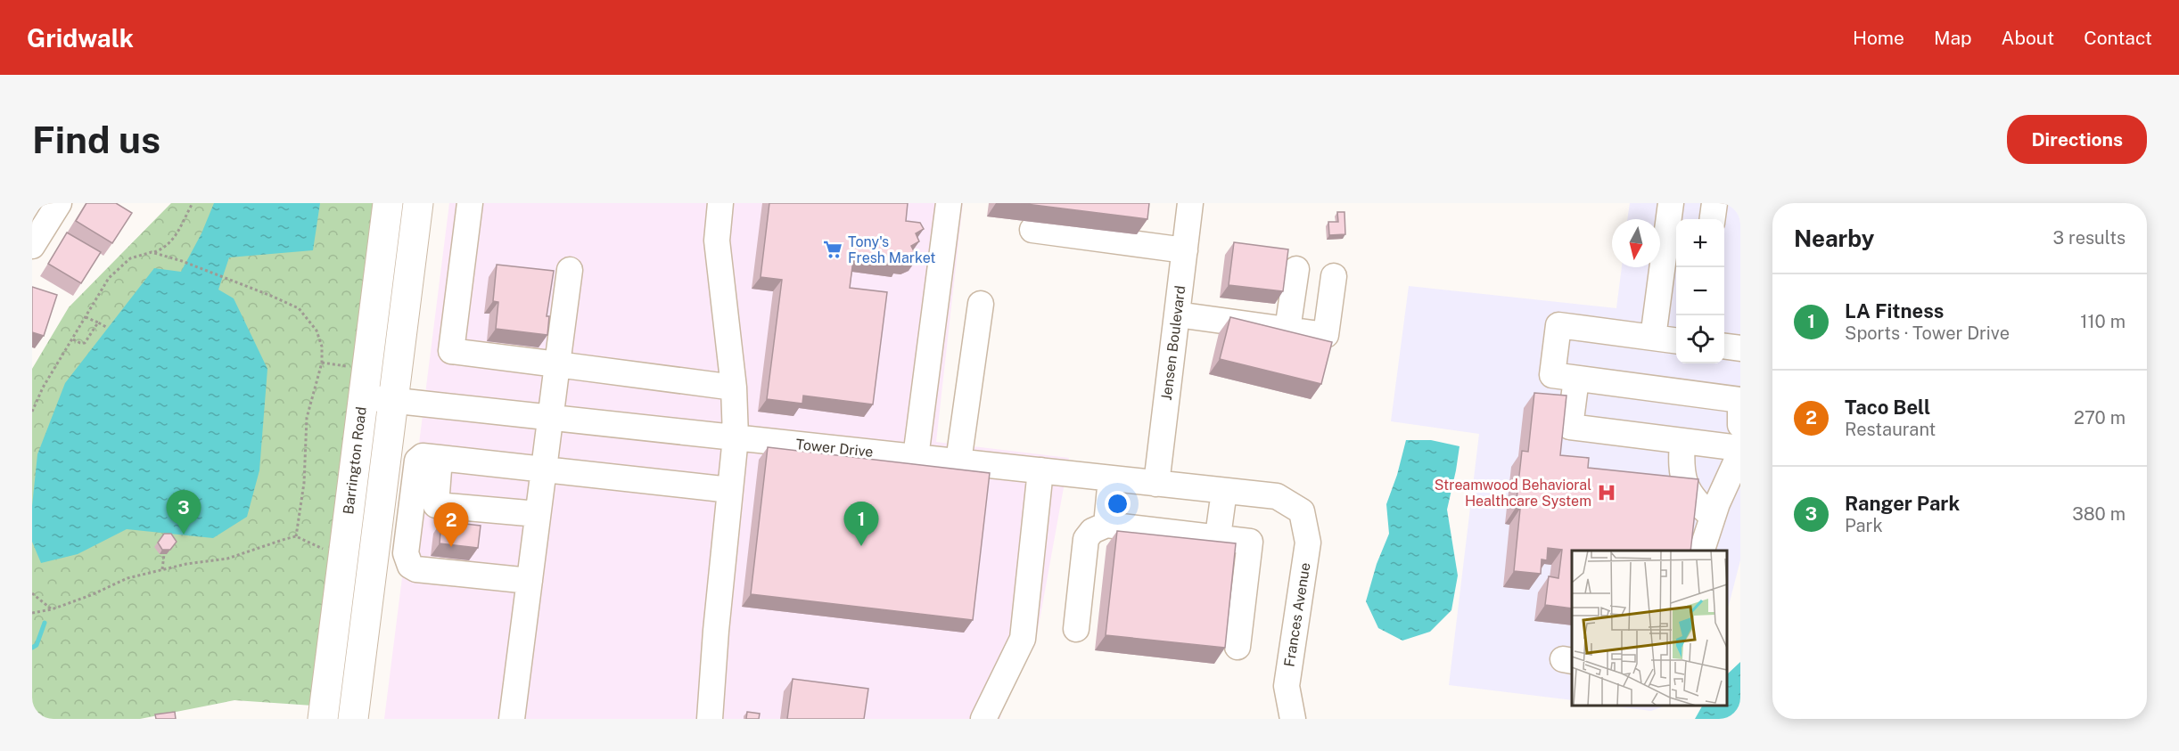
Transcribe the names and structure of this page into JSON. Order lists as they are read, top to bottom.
{
  "streets": {
    "main road": ["Barrington Road"],
    "street": ["Jensen Boulevard", "Tower Drive", "Frances Avenue"]
  },
  "crossings": [
    ["Jensen Boulevard", "Tower Drive"],
    ["Tower Drive", "Barrington Road"],
    ["Tower Drive", "Frances Avenue"]
  ],
  "places": {
    "supermarket": ["Tony's Fresh Market"],
    "hospital": ["Streamwood Behavioral Healthcare System"]
  },
  "north": "bottom",
  "page": {
    "header": "Gridwalk",
    "nav": [
      "Home",
      "Map",
      "About",
      "Contact"
    ],
    "buttons": "Directions",
    "title": "Find us",
    "heading": ["Nearby", "3 results"],
    "map_buttons": ["+", "−"],
    "list": [
      {
        "mark": "1",
        "name": "LA Fitness",
        "note": "Sports · Tower Drive",
        "value": "110 m"
      },
      {
        "mark": "2",
        "name": "Taco Bell",
        "note": "Restaurant",
        "value": "270 m"
      },
      {
        "mark": "3",
        "name": "Ranger Park",
        "note": "Park",
        "value": "380 m"
      }
    ],
    "pins": ["3", "1", "2"]
  }
}
